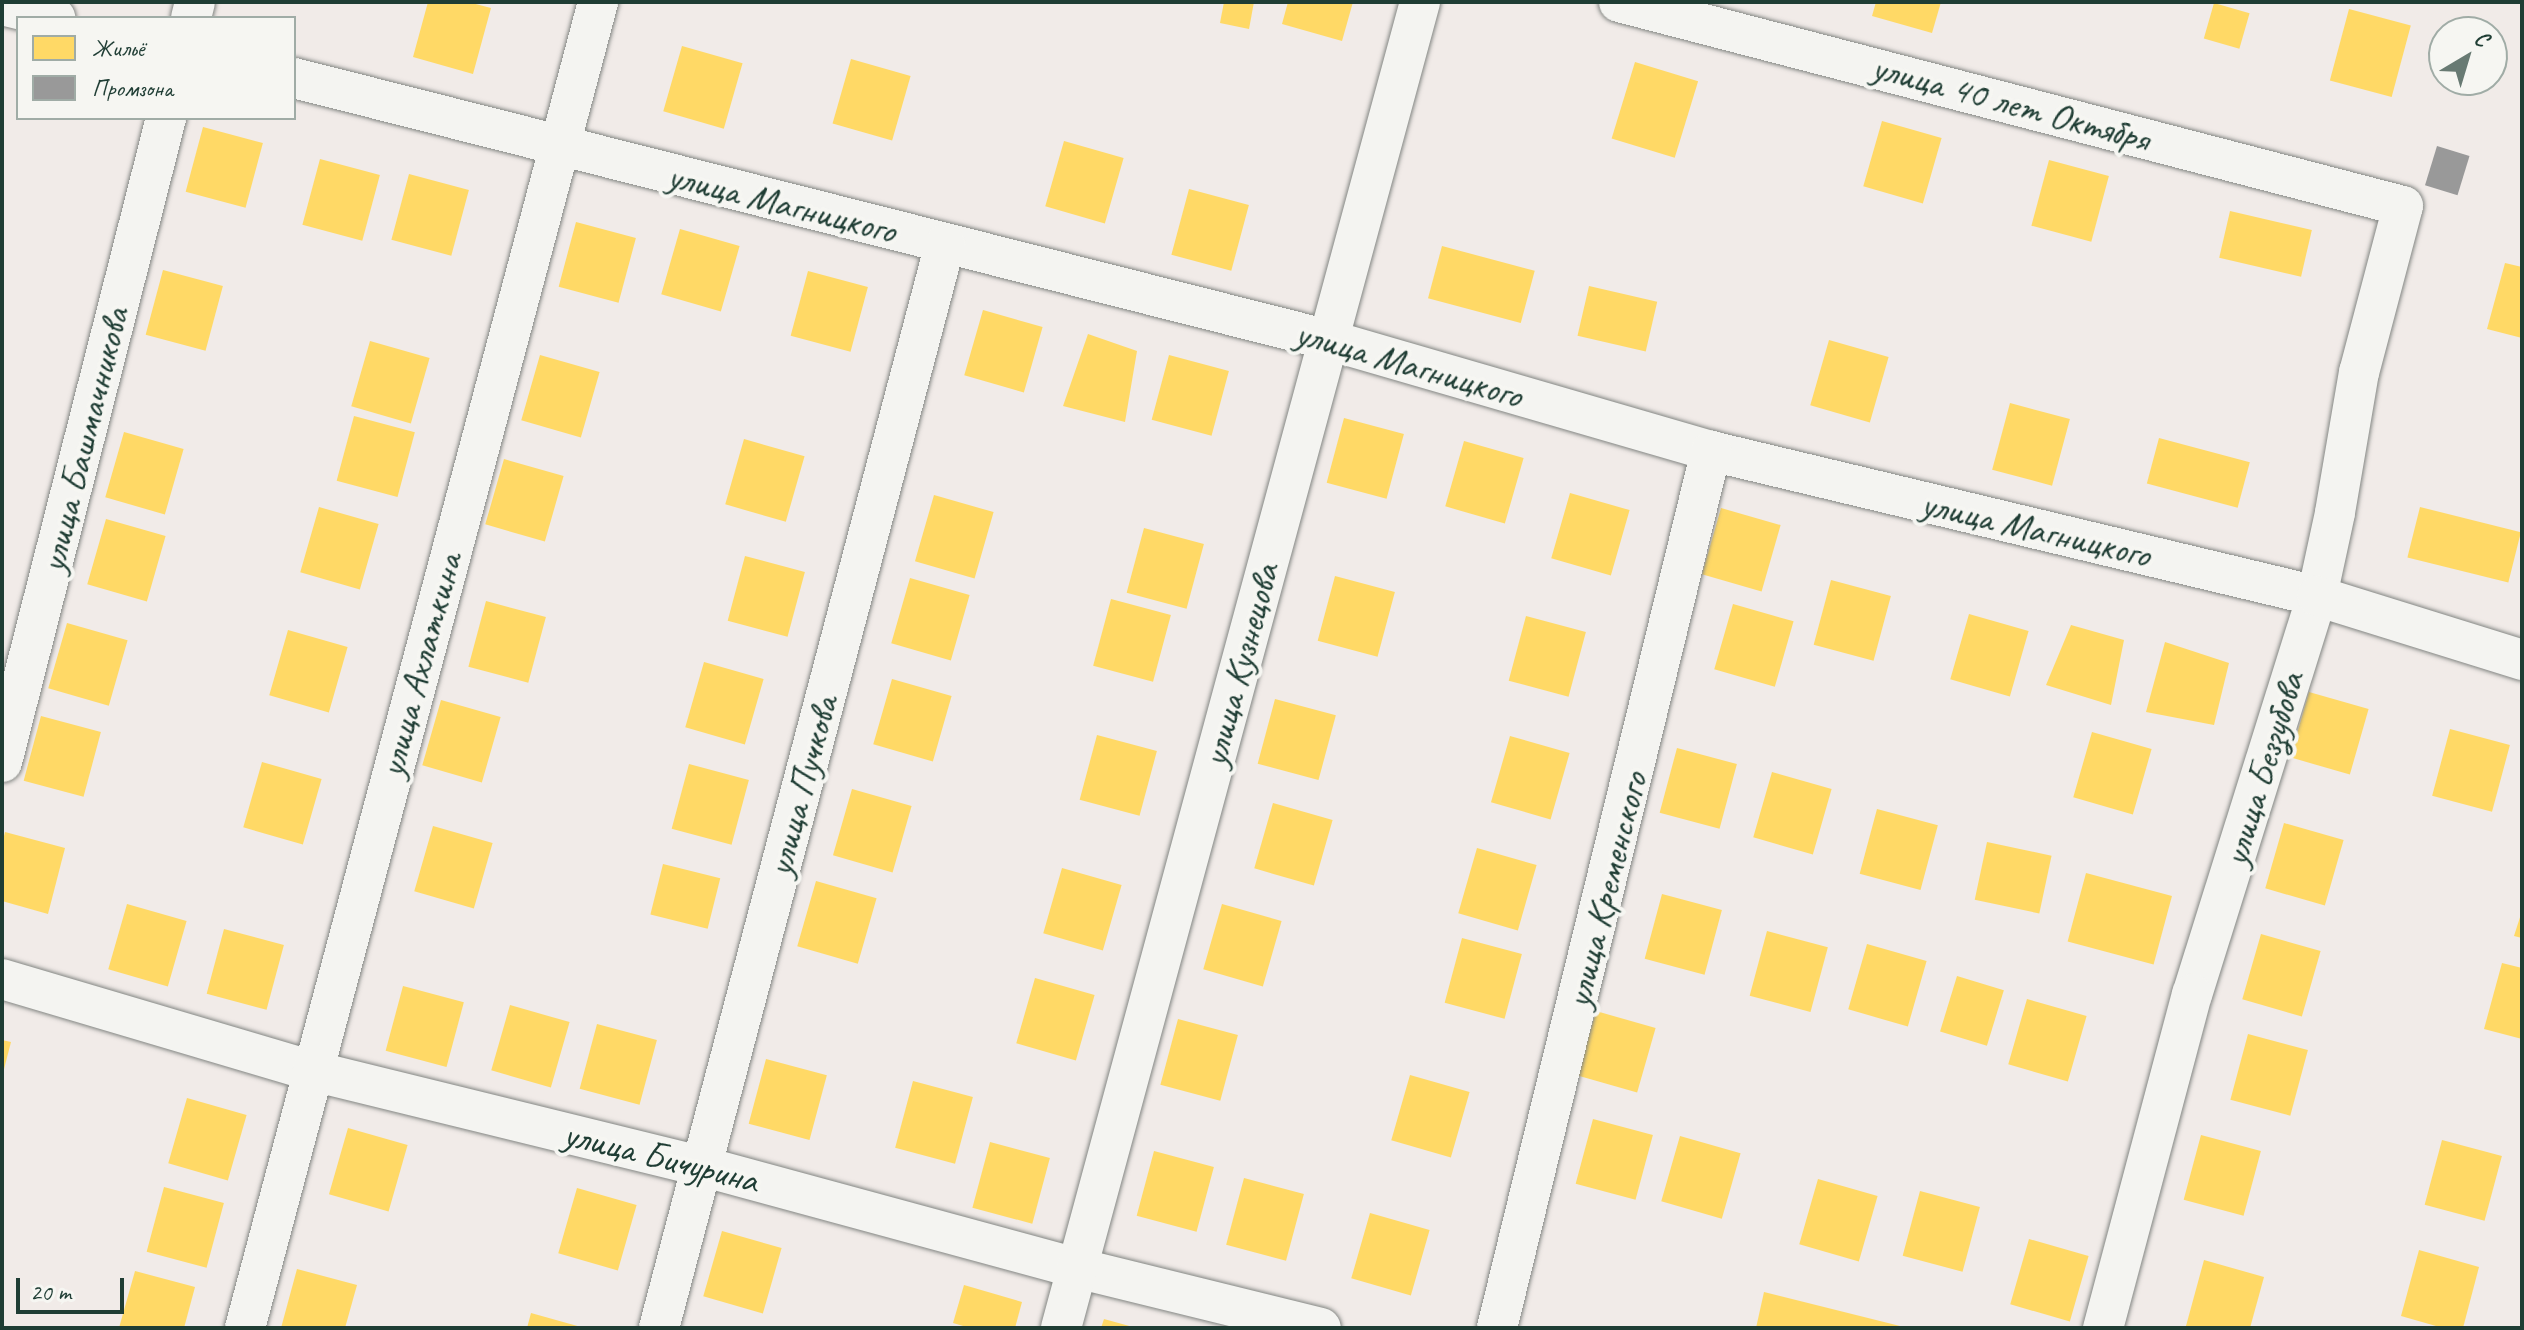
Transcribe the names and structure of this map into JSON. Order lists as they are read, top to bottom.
{
  "streets": {
    "street": [
      "улица 40 лет Октября",
      "улица Магницкого",
      "улица Башмачникова",
      "улица Ахлаткина",
      "улица Кузнецова",
      "улица Беззубова",
      "улица Пучкова",
      "улица Кременского",
      "улица Бичурина"
    ]
  },
  "crossings": [
    ["улица 40 лет Октября", "улица Беззубова"],
    ["улица Магницкого", "улица Ахлаткина"],
    ["улица Магницкого", "улица Кузнецова"],
    ["улица Магницкого", "улица Беззубова"],
    ["улица Магницкого", "улица Пучкова"],
    ["улица Магницкого", "улица Кременского"],
    ["улица Ахлаткина", "улица Бичурина"],
    ["улица Кузнецова", "улица Бичурина"],
    ["улица Пучкова", "улица Бичурина"]
  ],
  "legend": ["Жильё", "Промзона"],
  "scale_bar": "20 m",
  "north": "top right"
}
